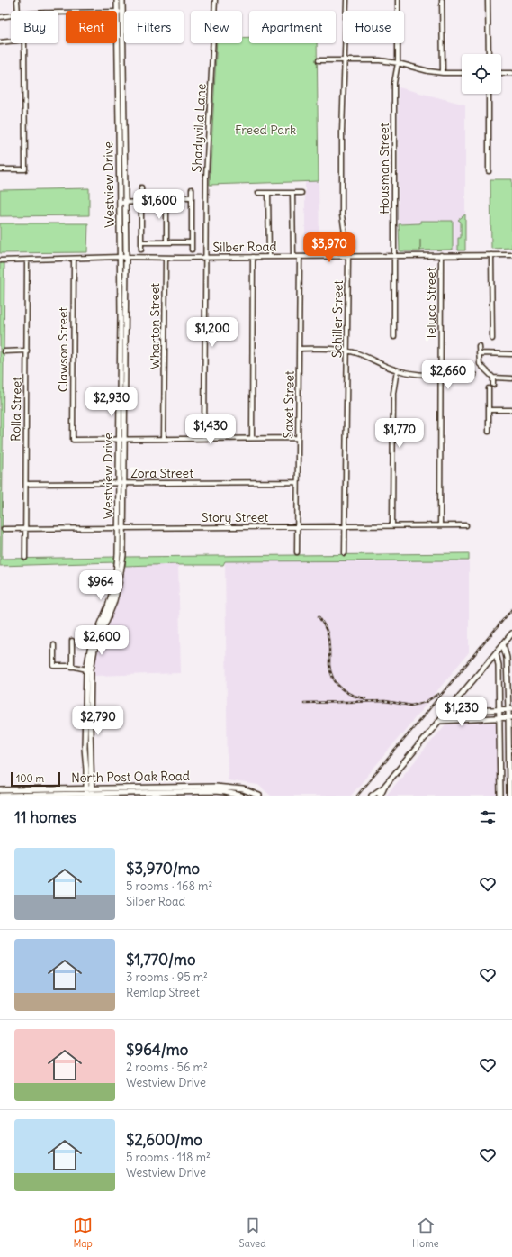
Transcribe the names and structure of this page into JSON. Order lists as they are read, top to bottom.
{
  "streets": {
    "main road": ["Westview Drive", "North Post Oak Road"],
    "street": [
      "Shadyvilla Lane",
      "Housman Street",
      "Silber Road",
      "Teluco Street",
      "Schiller Street",
      "Wharton Street",
      "Clawson Street",
      "Saxet Street",
      "Rolla Street",
      "Zora Street",
      "Story Street"
    ]
  },
  "crossings": [
    ["Shadyvilla Lane", "Silber Road"],
    ["Housman Street", "Silber Road"],
    ["Westview Drive", "Silber Road"],
    ["Westview Drive", "Clawson Street"],
    ["Westview Drive", "Zora Street"],
    ["Westview Drive", "Story Street"],
    ["Westview Drive", "North Post Oak Road"],
    ["Silber Road", "Teluco Street"],
    ["Silber Road", "Schiller Street"],
    ["Silber Road", "Wharton Street"],
    ["Silber Road", "Clawson Street"],
    ["Silber Road", "Saxet Street"],
    ["Silber Road", "Rolla Street"],
    ["Teluco Street", "Story Street"],
    ["Schiller Street", "Story Street"],
    ["Saxet Street", "Zora Street"],
    ["Saxet Street", "Story Street"],
    ["Rolla Street", "Zora Street"],
    ["Rolla Street", "Story Street"]
  ],
  "parks": ["Freed Park"],
  "scale_bar": "100 m",
  "page": {
    "chip": [
      "Buy",
      "Rent",
      "Filters",
      "New",
      "Apartment",
      "House"
    ],
    "price": [
      "$1,600",
      "$3,970",
      "$1,200",
      "$2,660",
      "$2,930",
      "$1,430",
      "$1,770",
      "$964",
      "$2,600",
      "$1,230",
      "$2,790"
    ],
    "scale": "100 m",
    "heading": "11 homes",
    "list": [
      {
        "name": "$3,970/mo",
        "note": "5 rooms · 168 m² · Silber Road"
      },
      {
        "name": "$1,770/mo",
        "note": "3 rooms · 95 m² · Remlap Street"
      },
      {
        "name": "$964/mo",
        "note": "2 rooms · 56 m² · Westview Drive"
      },
      {
        "name": "$2,600/mo",
        "note": "5 rooms · 118 m² · Westview Drive"
      }
    ],
    "tabs": ["Map", "Saved", "Home"]
  }
}
